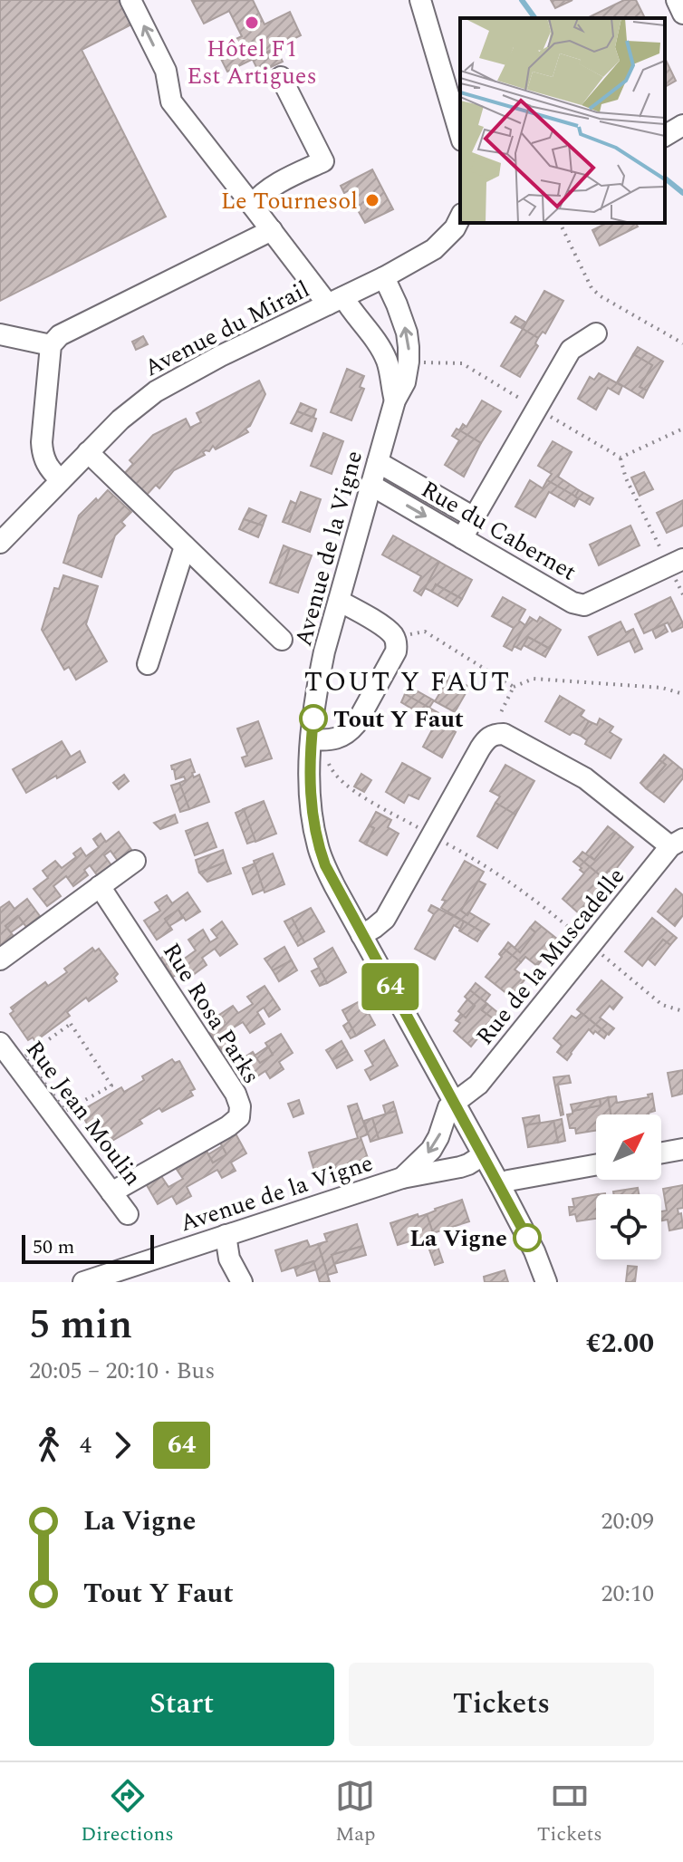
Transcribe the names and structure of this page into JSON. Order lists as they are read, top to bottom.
{
  "streets": {
    "street": [
      "Avenue du Mirail",
      "Rue du Cabernet",
      "Avenue de la Vigne",
      "Rue de la Muscadelle",
      "Rue Rosa Parks",
      "Rue Jean Moulin"
    ]
  },
  "crossings": [
    ["Avenue du Mirail", "Avenue de la Vigne"],
    ["Rue du Cabernet", "Avenue de la Vigne"],
    ["Avenue de la Vigne", "Rue de la Muscadelle"],
    ["Rue Rosa Parks", "Rue Jean Moulin"]
  ],
  "districts": ["TOUT Y FAUT"],
  "places": [
    "Hôtel F1 Est Artigues",
    "Le Tournesol",
    "Tout Y Faut",
    "La Vigne"
  ],
  "lines": ["bus line 64"],
  "scale_bar": "50 m",
  "north": "top right",
  "page": {
    "on_map": "64",
    "scale": "50 m",
    "heading": ["5 min", "20:05 – 20:10 · Bus", "€2.00"],
    "legs": ["4", "64"],
    "list": [
      {
        "name": "La Vigne",
        "value": "20:09"
      },
      {
        "name": "Tout Y Faut",
        "value": "20:10"
      }
    ],
    "buttons": ["Start", "Tickets"],
    "tabs": ["Directions", "Map", "Tickets"]
  }
}
